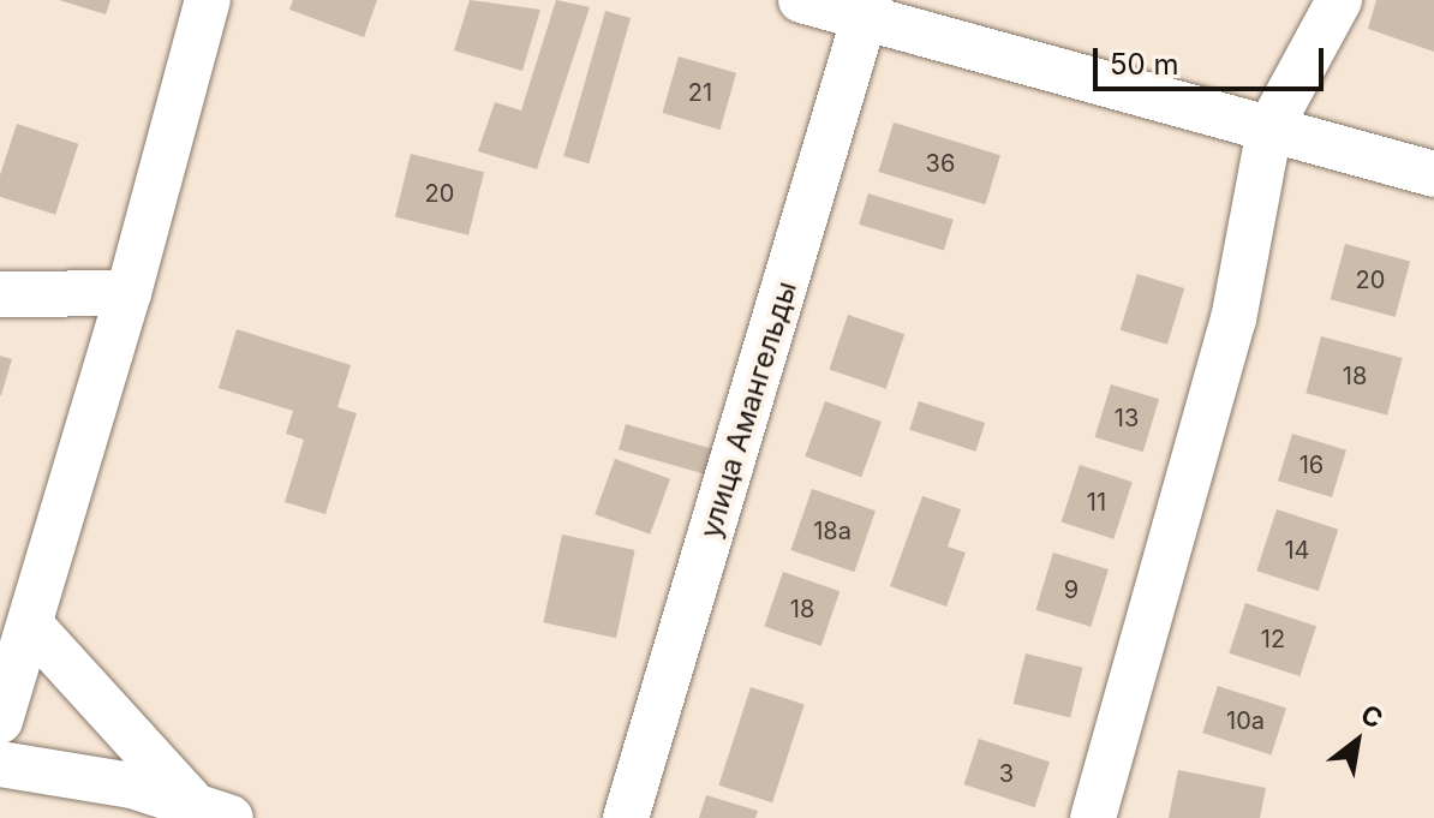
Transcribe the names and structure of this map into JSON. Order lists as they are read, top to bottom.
{
  "streets": {
    "street": ["улица Амангельды"]
  },
  "house_numbers": [
    "21",
    "36",
    "20",
    "20",
    "18",
    "13",
    "16",
    "11",
    "18а",
    "14",
    "9",
    "18",
    "12",
    "10а",
    "3"
  ],
  "scale_bar": "50 m",
  "north": "top right"
}
